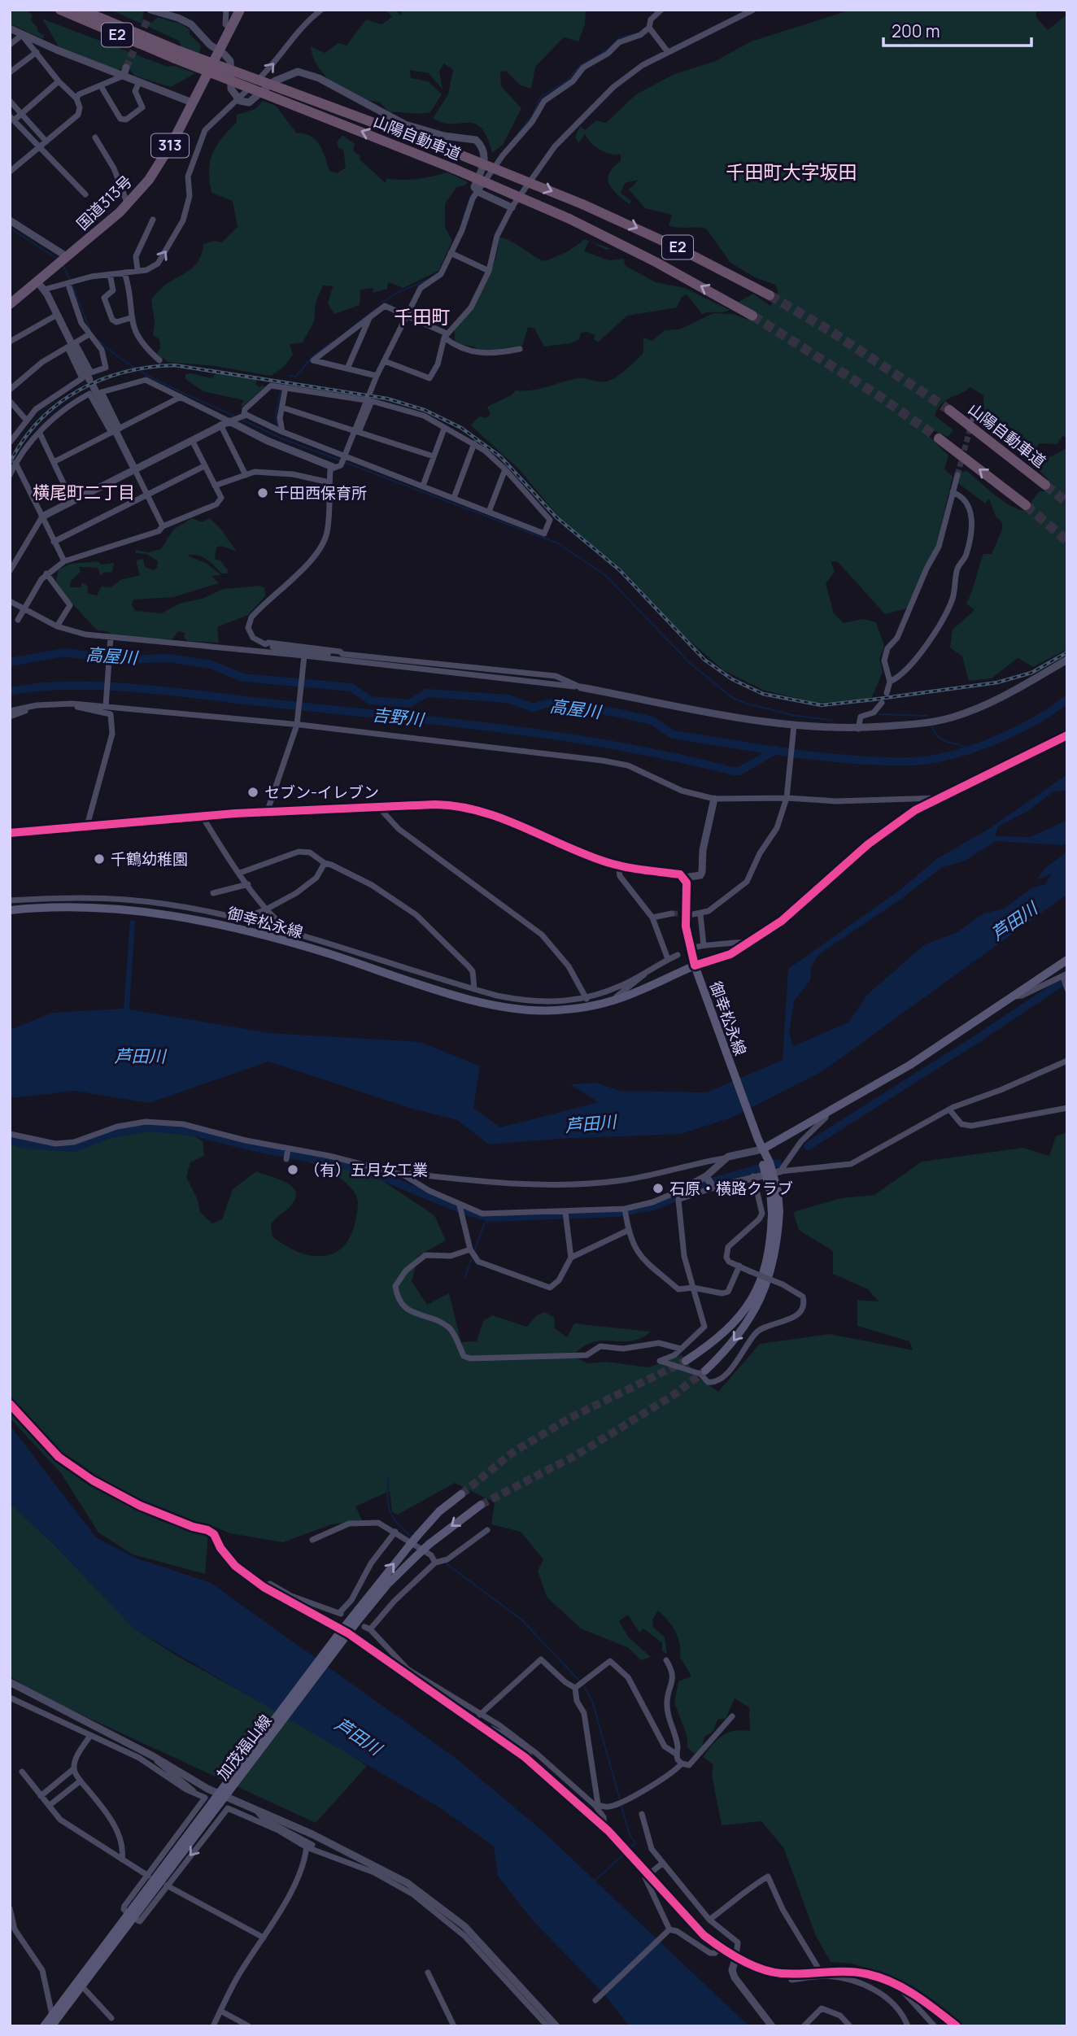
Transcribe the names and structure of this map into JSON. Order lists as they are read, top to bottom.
{
  "streets": {
    "highway": [
      "E2",
      "山陽自動車道",
      "313",
      "国道313号"
    ],
    "main road": ["御幸松永線", "加茂福山線"]
  },
  "districts": ["千田町大字坂田", "千田町", "横尾町二丁目"],
  "water": ["高屋川", "吉野川", "芦田川"],
  "places": [
    "千田西保育所",
    "セブン-イレブン",
    "千鶴幼稚園",
    "（有）五月女工業",
    "石原・横路クラブ"
  ],
  "scale_bar": "200 m"
}
